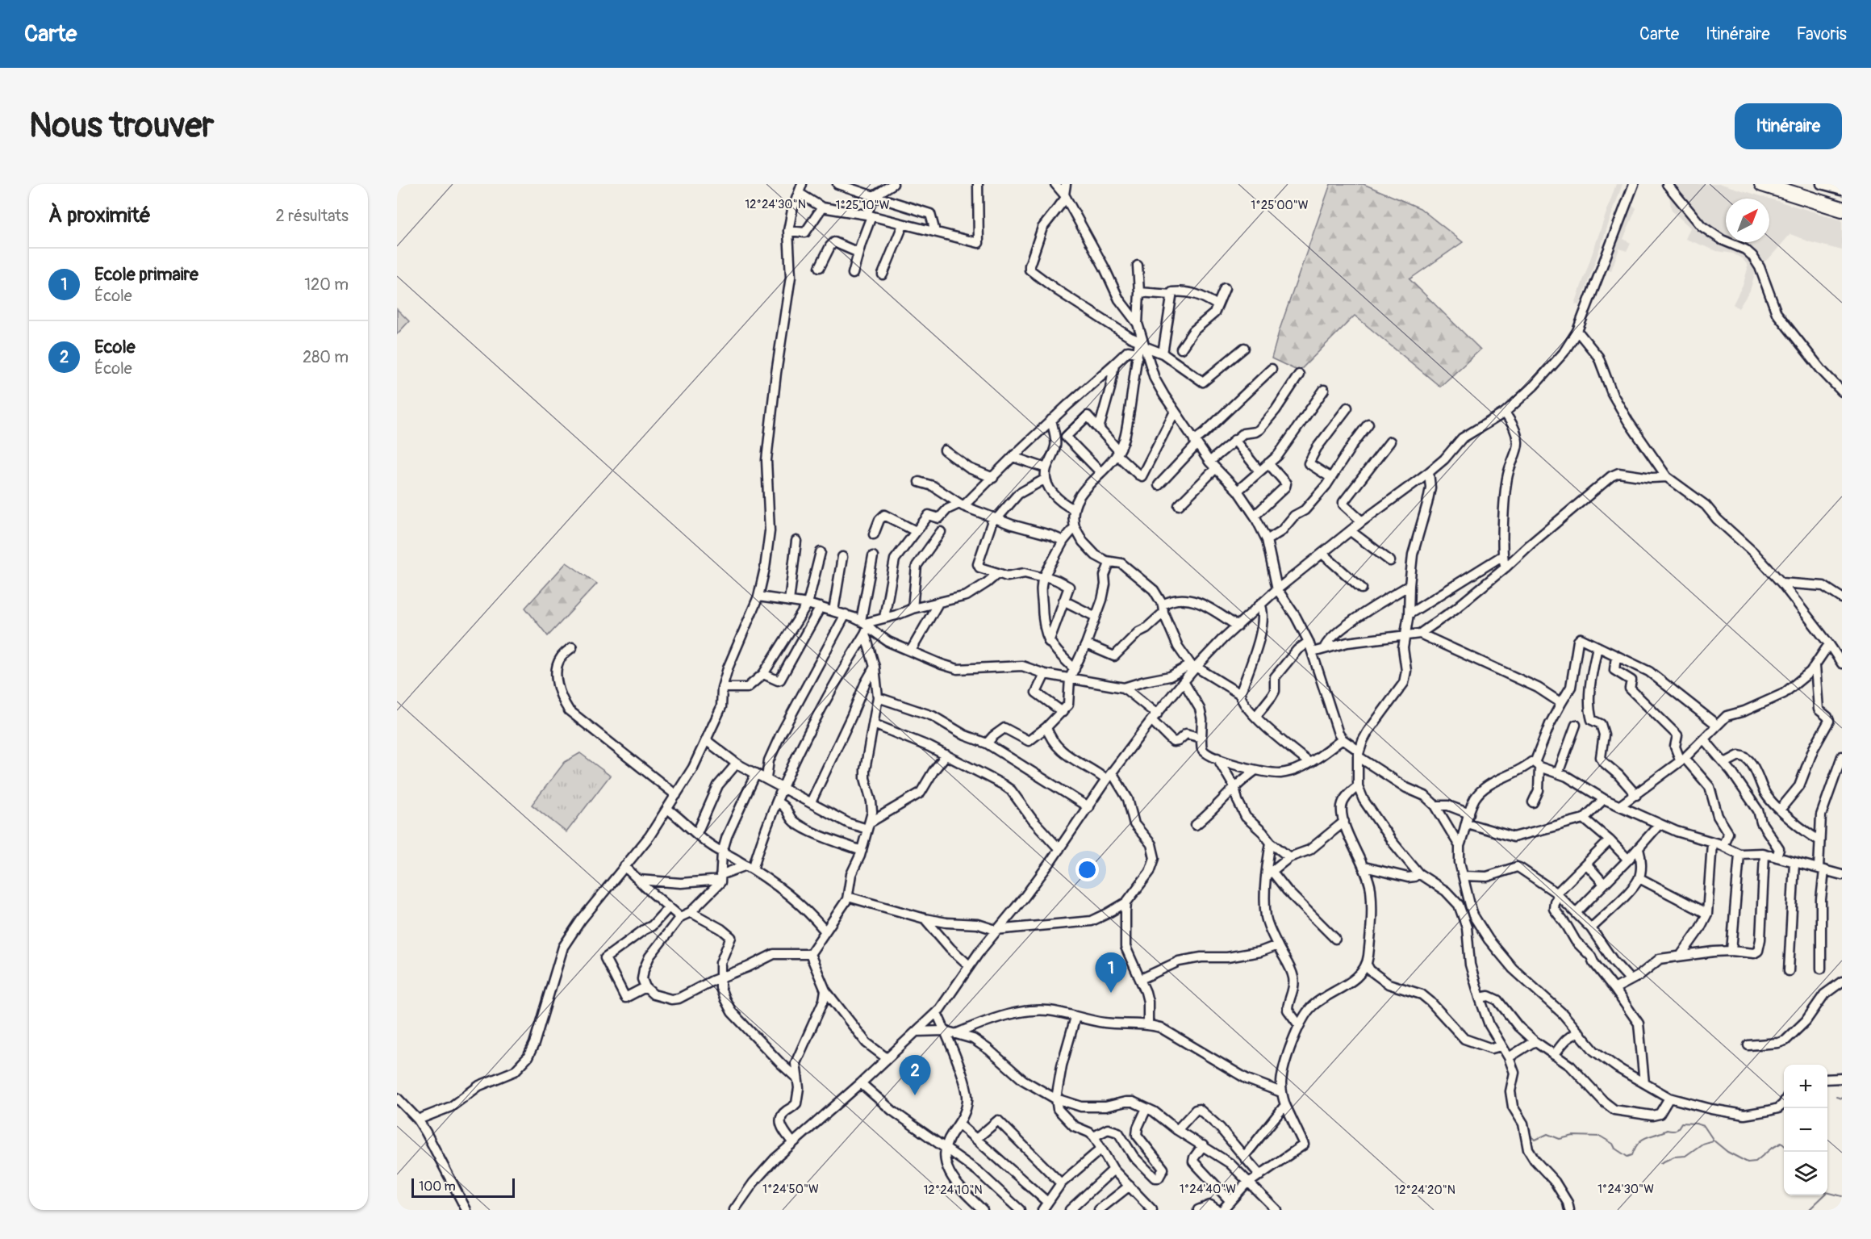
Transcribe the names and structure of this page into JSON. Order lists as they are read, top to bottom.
{
  "scale_bar": "100 m",
  "north": "top right",
  "page": {
    "header": "Carte",
    "nav": ["Carte", "Itinéraire", "Favoris"],
    "buttons": "Itinéraire",
    "title": "Nous trouver",
    "heading": ["À proximité", "2 résultats"],
    "list": [
      {
        "mark": "1",
        "name": "Ecole primaire",
        "note": "École",
        "value": "120 m"
      },
      {
        "mark": "2",
        "name": "Ecole",
        "note": "École",
        "value": "280 m"
      }
    ],
    "pins": ["1", "2"],
    "map_buttons": ["+", "−"],
    "scale": "100 m"
  },
  "coordinates": [
    "12°24'30\"N",
    "1°25'10\"W",
    "1°25'00\"W",
    "1°24'50\"W",
    "1°24'40\"W",
    "1°24'30\"W",
    "12°24'10\"N",
    "12°24'20\"N"
  ]
}
